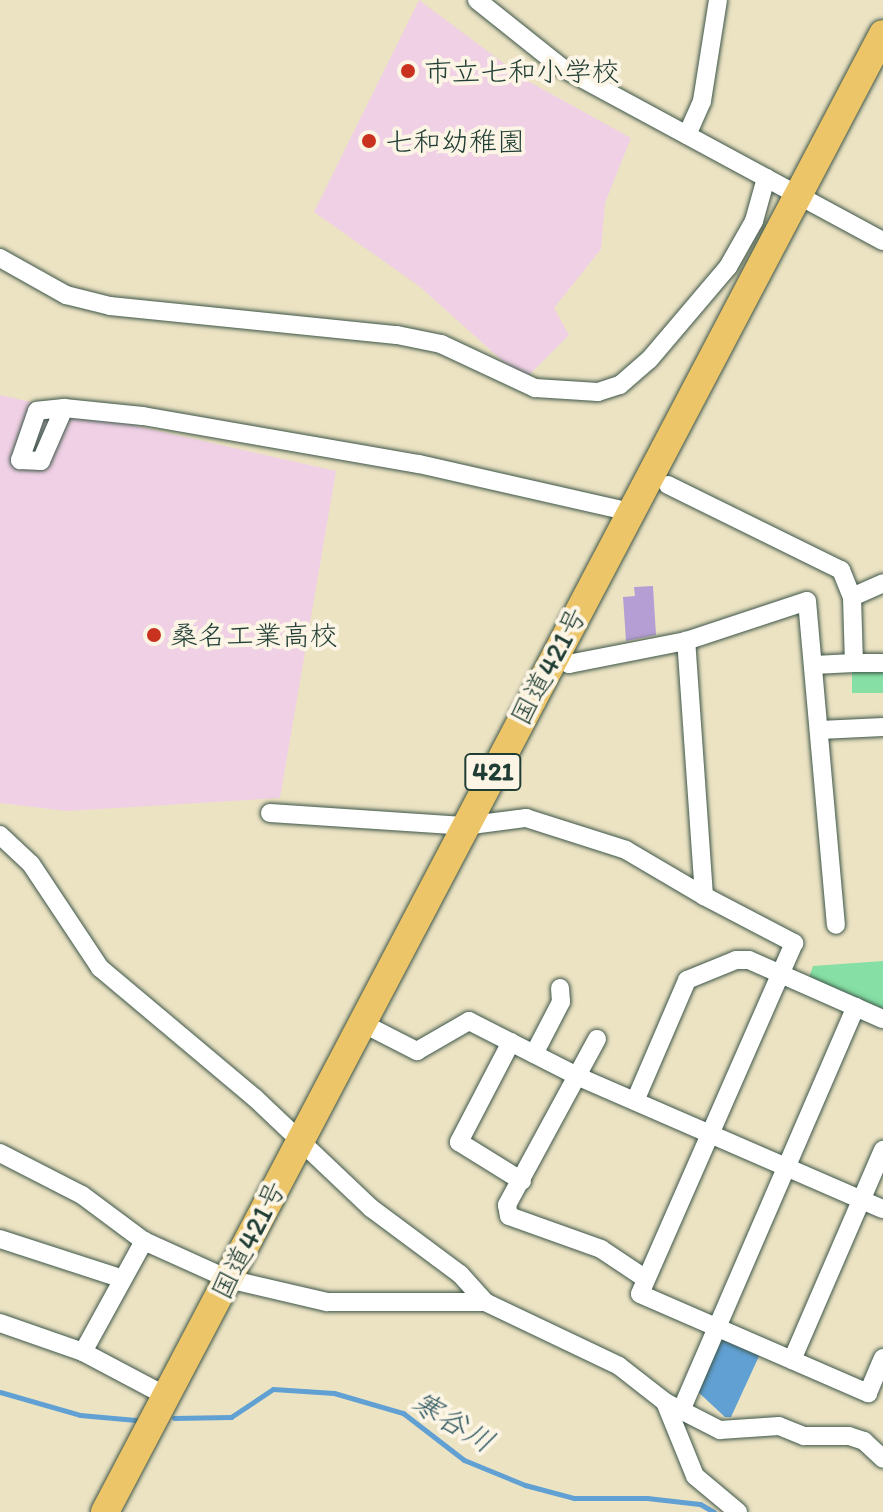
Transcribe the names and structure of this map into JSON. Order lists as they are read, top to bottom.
{
  "streets": {
    "highway": ["国道421号", "421"]
  },
  "water": ["寒谷川"],
  "places": ["市立七和小学校", "七和幼稚園", "桑名工業高校"]
}
